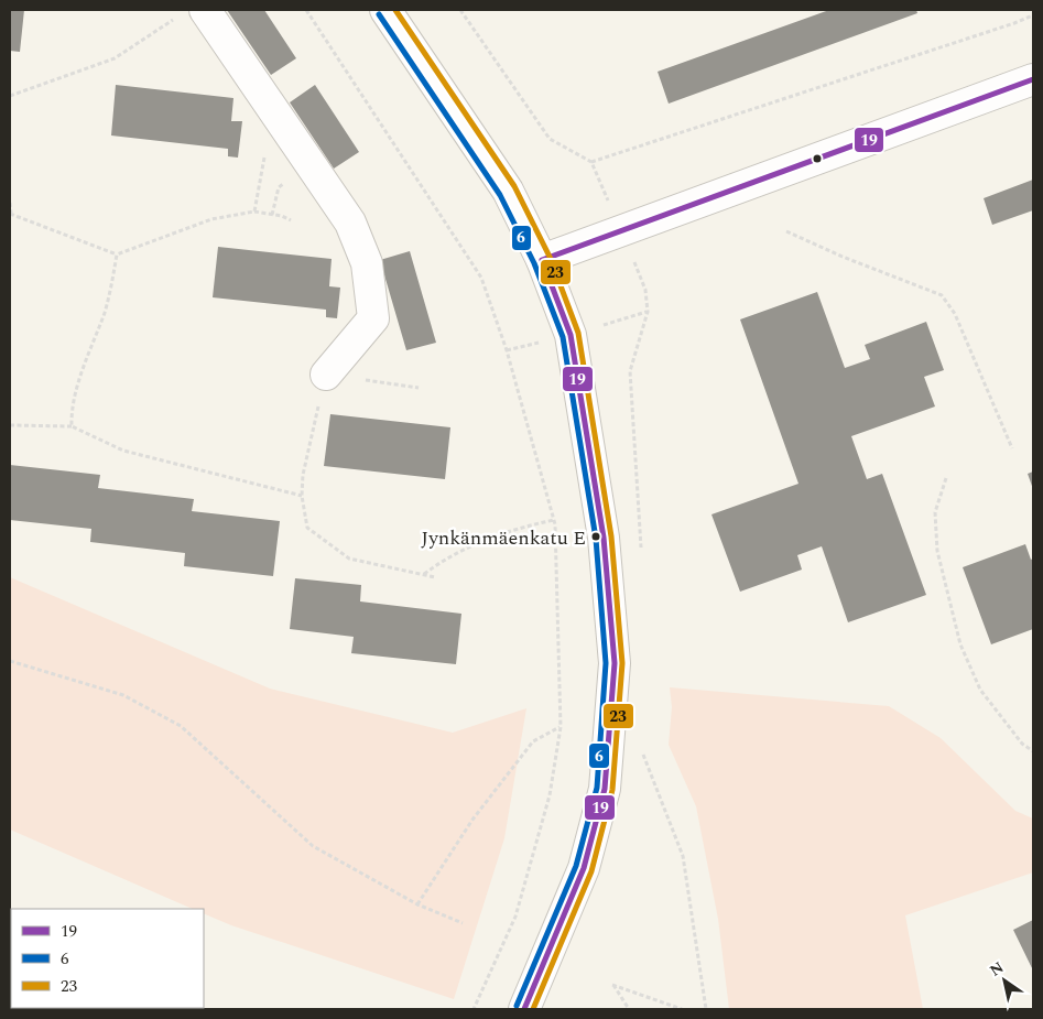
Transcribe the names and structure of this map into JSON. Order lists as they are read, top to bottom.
{
  "places": ["Jynkänmäenkatu E"],
  "lines": ["transit line 23", "transit line 6", "transit line 19"],
  "legend": ["19", "6", "23"],
  "north": "top left"
}
